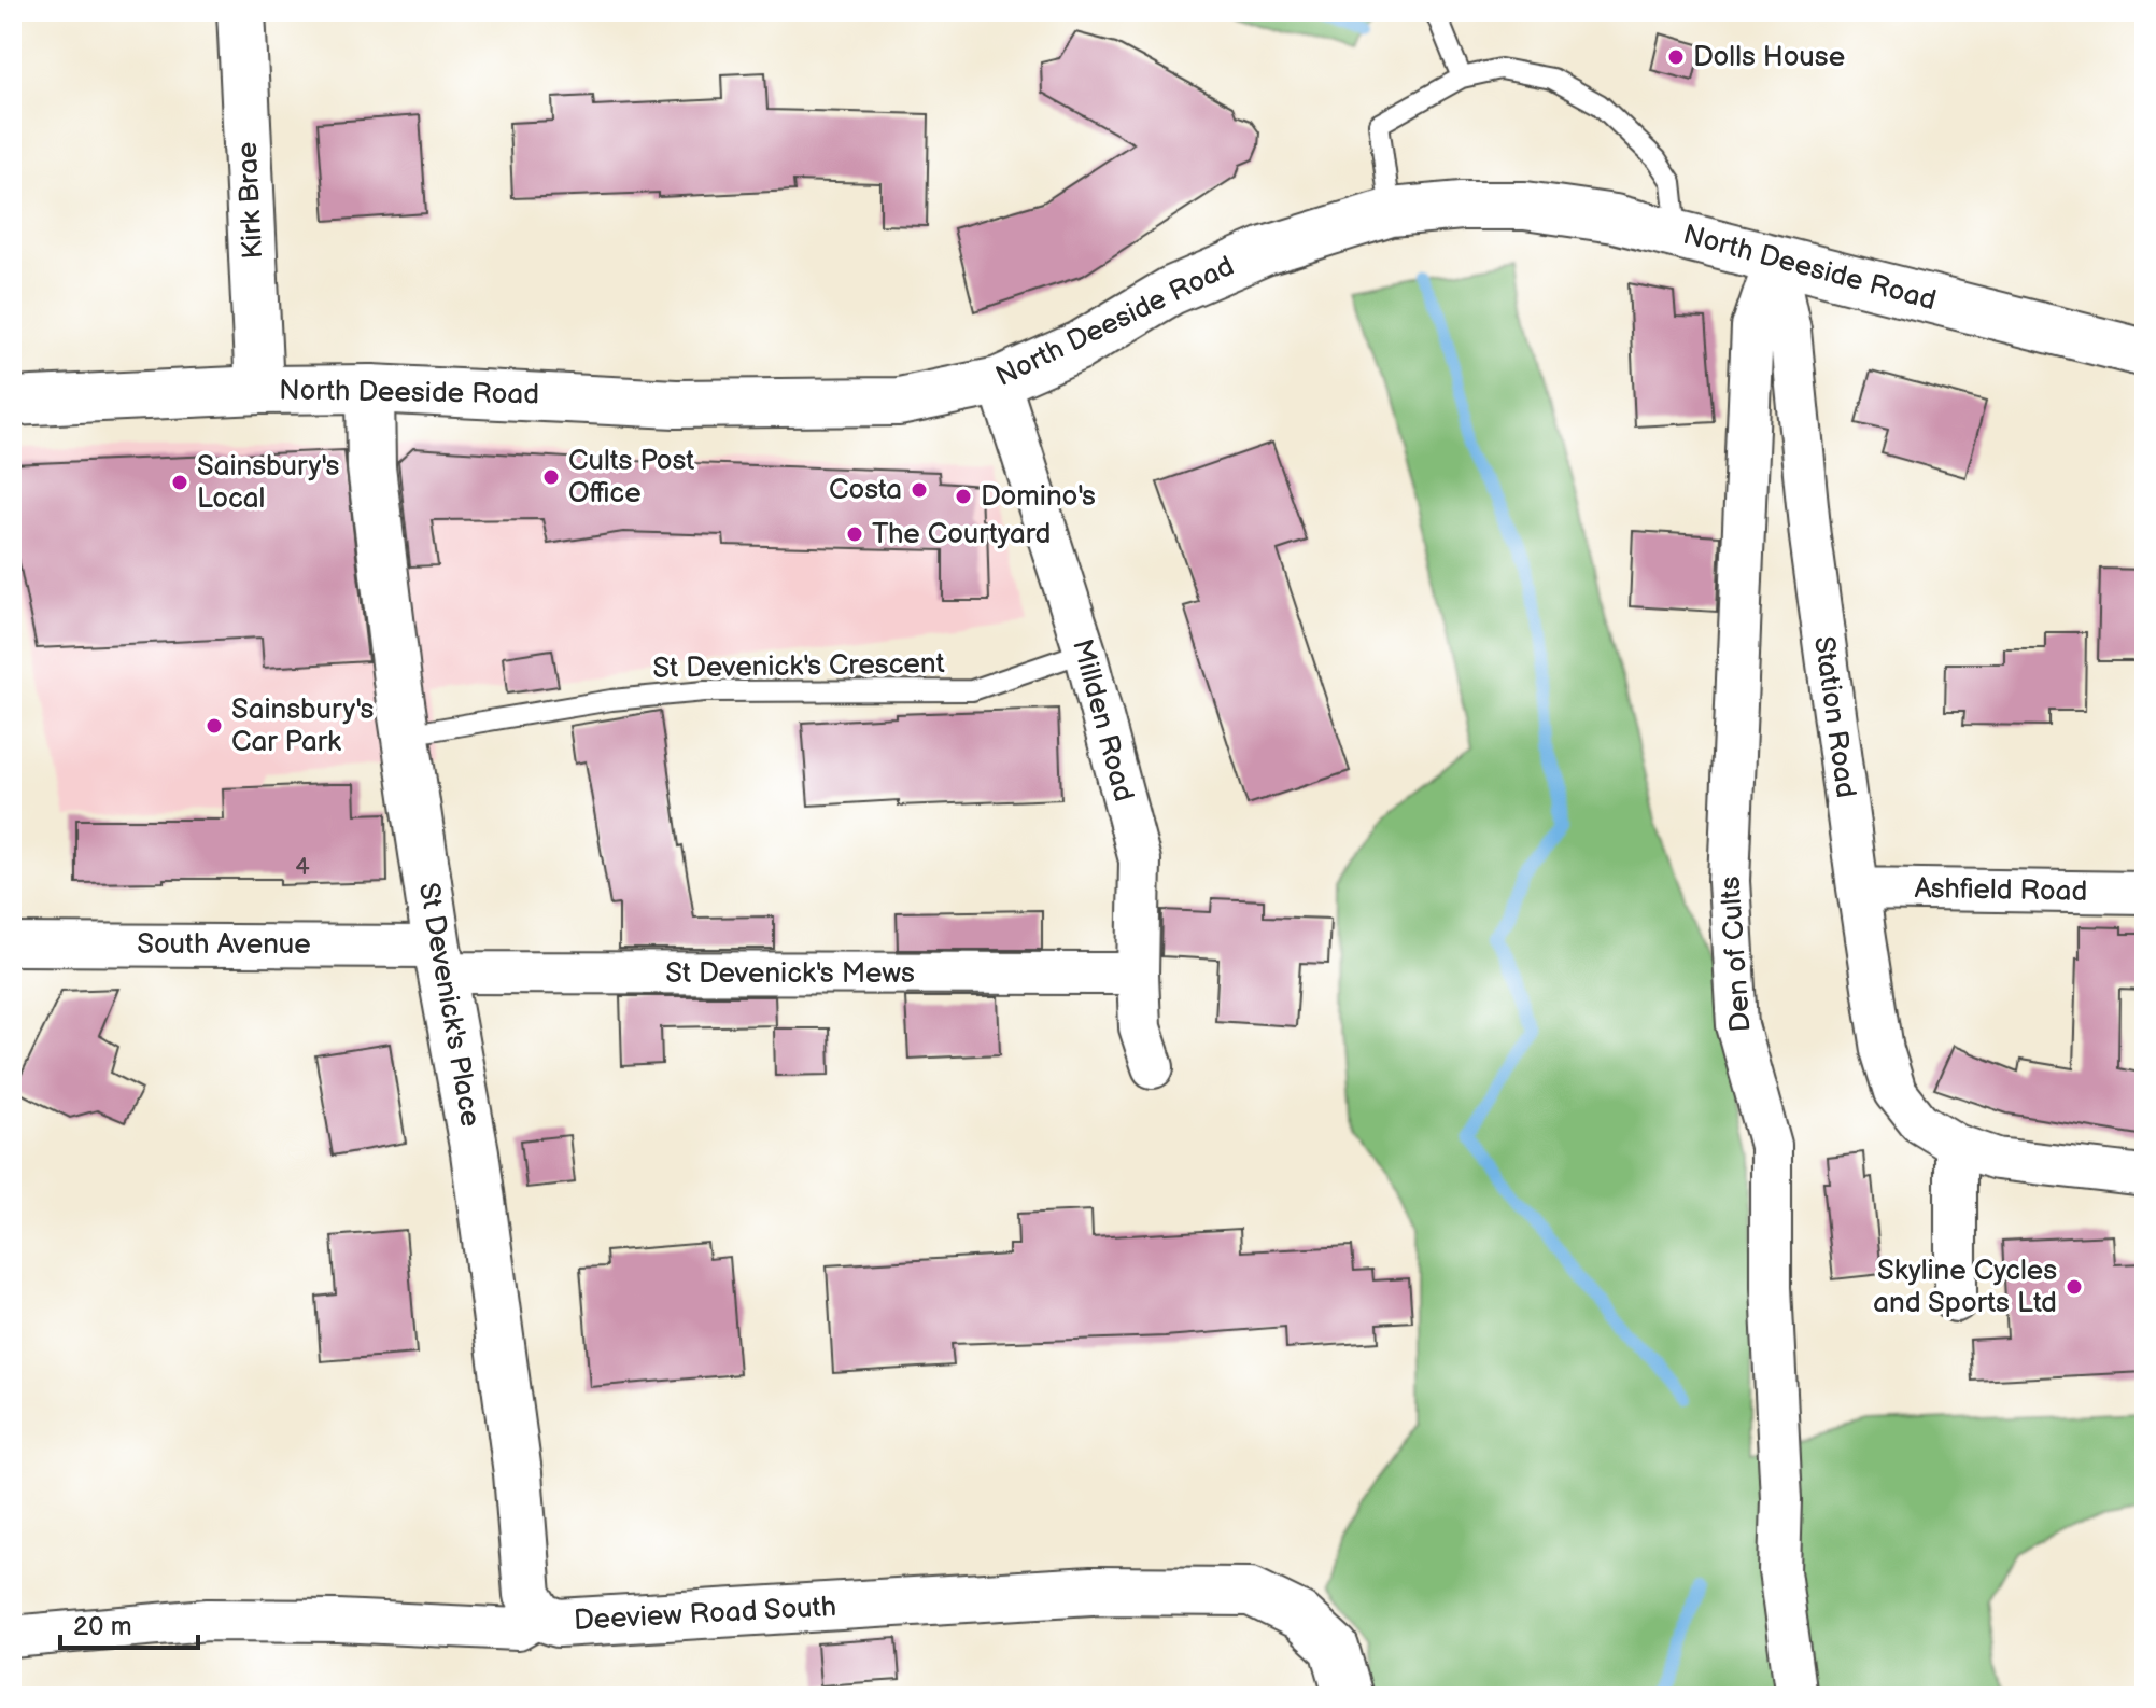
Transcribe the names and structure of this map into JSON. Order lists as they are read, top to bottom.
{
  "streets": {
    "street": [
      "Kirk Brae",
      "North Deeside Road",
      "Station Road",
      "Millden Road",
      "Ashfield Road",
      "South Avenue",
      "Den of Cults",
      "St Devenick's Mews",
      "St Devenick's Place",
      "Deeview Road South"
    ],
    "lane": ["St Devenick's Crescent"]
  },
  "crossings": [
    ["Kirk Brae", "North Deeside Road"],
    ["North Deeside Road", "Station Road"],
    ["North Deeside Road", "Millden Road"],
    ["North Deeside Road", "Den of Cults"],
    ["North Deeside Road", "St Devenick's Place"],
    ["St Devenick's Crescent", "Millden Road"],
    ["St Devenick's Crescent", "St Devenick's Place"],
    ["Station Road", "Ashfield Road"],
    ["Station Road", "Den of Cults"],
    ["Millden Road", "St Devenick's Mews"],
    ["South Avenue", "St Devenick's Mews"],
    ["South Avenue", "St Devenick's Place"],
    ["St Devenick's Mews", "St Devenick's Place"],
    ["St Devenick's Place", "Deeview Road South"]
  ],
  "places": [
    "Dolls House",
    "Cults Post Office",
    "Sainsbury's Local",
    "Costa",
    "Domino's",
    "The Courtyard",
    "Sainsbury's Car Park",
    "Skyline Cycles and Sports Ltd"
  ],
  "house_numbers": ["4"],
  "scale_bar": "20 m"
}
